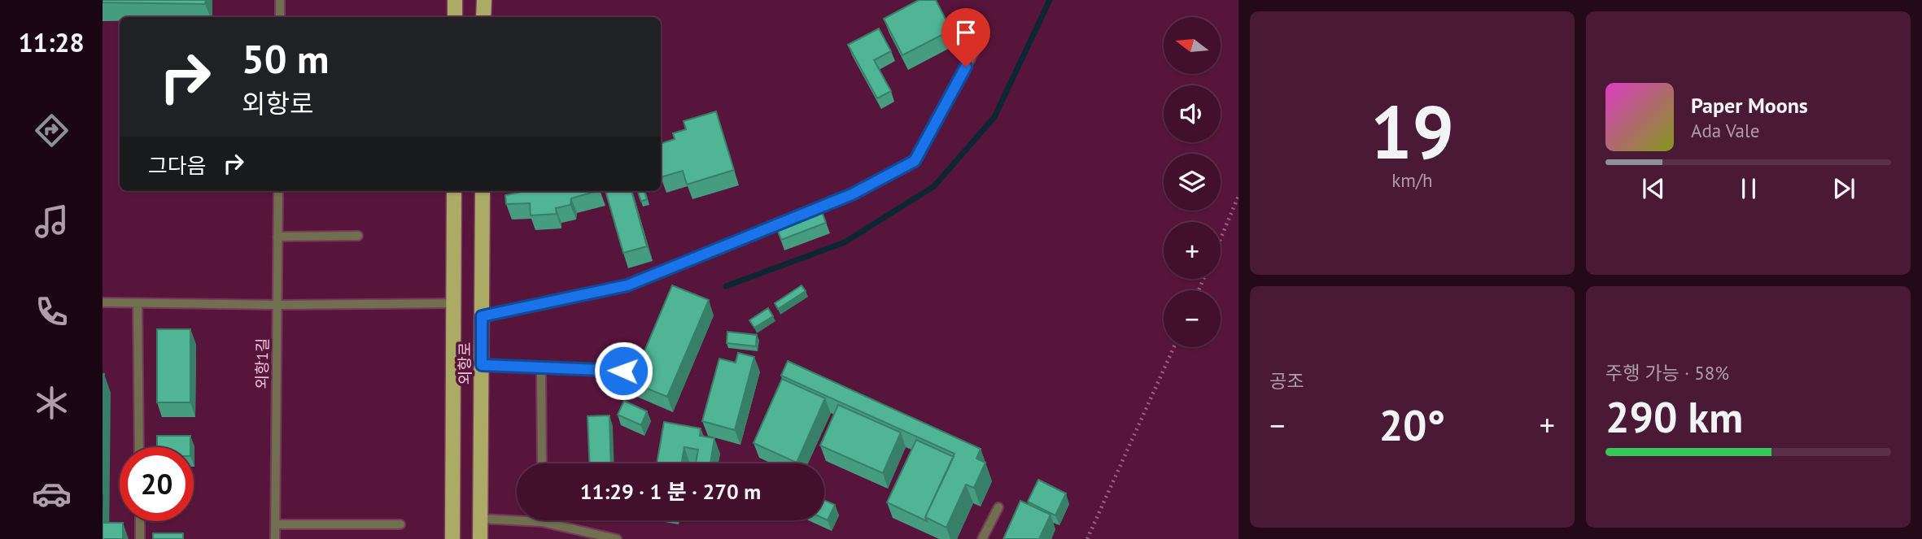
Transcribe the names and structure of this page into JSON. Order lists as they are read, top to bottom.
{
  "streets": {
    "main road": ["외항로"],
    "lane": ["외항1길"]
  },
  "north": "left",
  "page": {
    "tabs": "11:28",
    "tile": [
      ["19", "km/h"],
      "공조",
      ["주행 가능 · 58%", "290 km"]
    ],
    "map_buttons": ["+", "−"],
    "turn": ["50 m", "외항로"],
    "song": ["Paper Moons", "Ada Vale"],
    "then": "그다음",
    "heat": ["−", "20°", "+"],
    "limit": "20",
    "trip": "11:29 · 1 분 · 270 m"
  }
}
